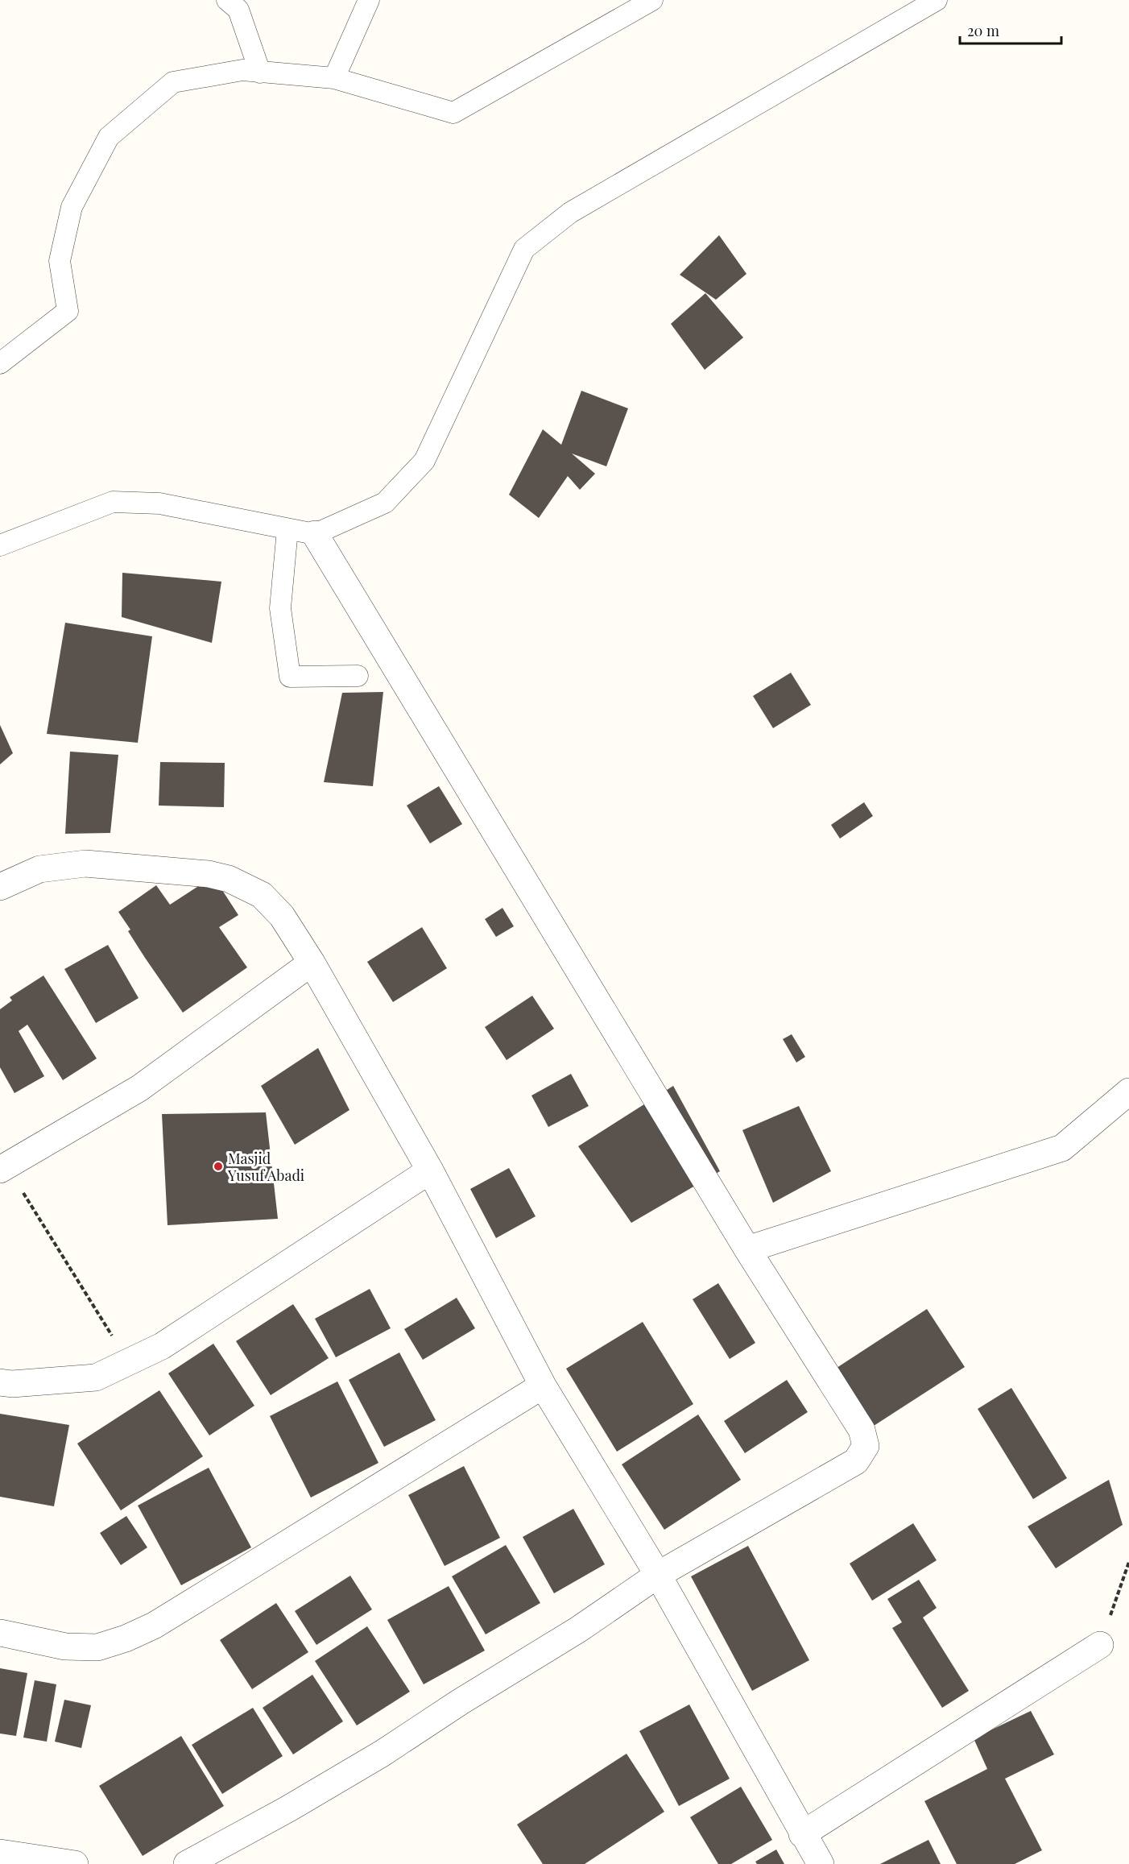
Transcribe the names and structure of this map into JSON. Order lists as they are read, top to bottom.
{
  "places": ["Masjid Yusuf Abadi"],
  "scale_bar": "20 m"
}
